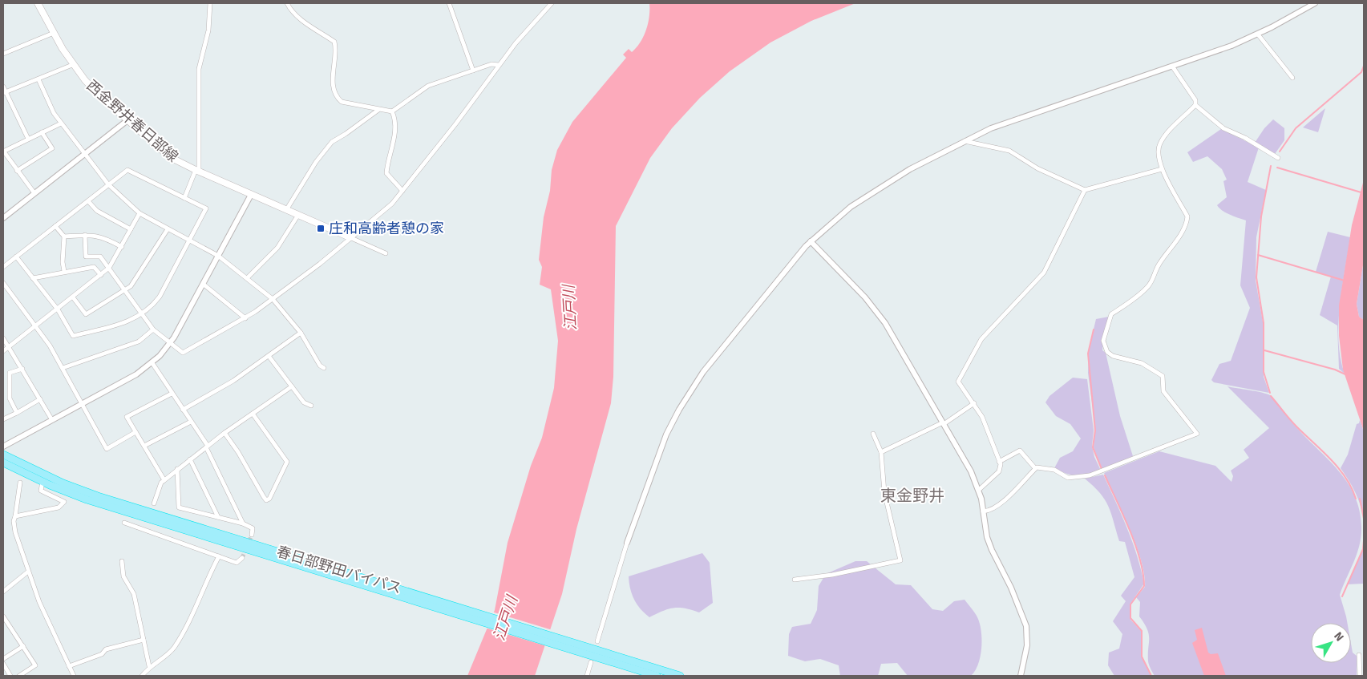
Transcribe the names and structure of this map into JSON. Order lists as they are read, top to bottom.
{
  "streets": {
    "highway": ["春日部野田バイパス"],
    "main road": ["西金野井春日部線"]
  },
  "districts": ["東金野井"],
  "water": ["江戸川"],
  "places": {
    "transit": ["庄和高齢者憩の家"]
  },
  "north": "top right"
}
